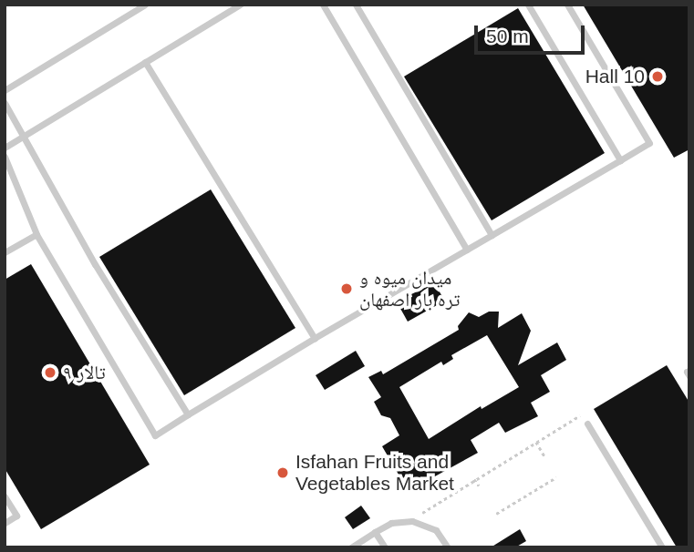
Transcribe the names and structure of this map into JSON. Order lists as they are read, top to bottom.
{
  "places": [
    "Hall 10",
    "میدان میوه و تره بار اصفهان",
    "تالار ۹",
    "Isfahan Fruits and Vegetables Market"
  ],
  "scale_bar": "50 m"
}
